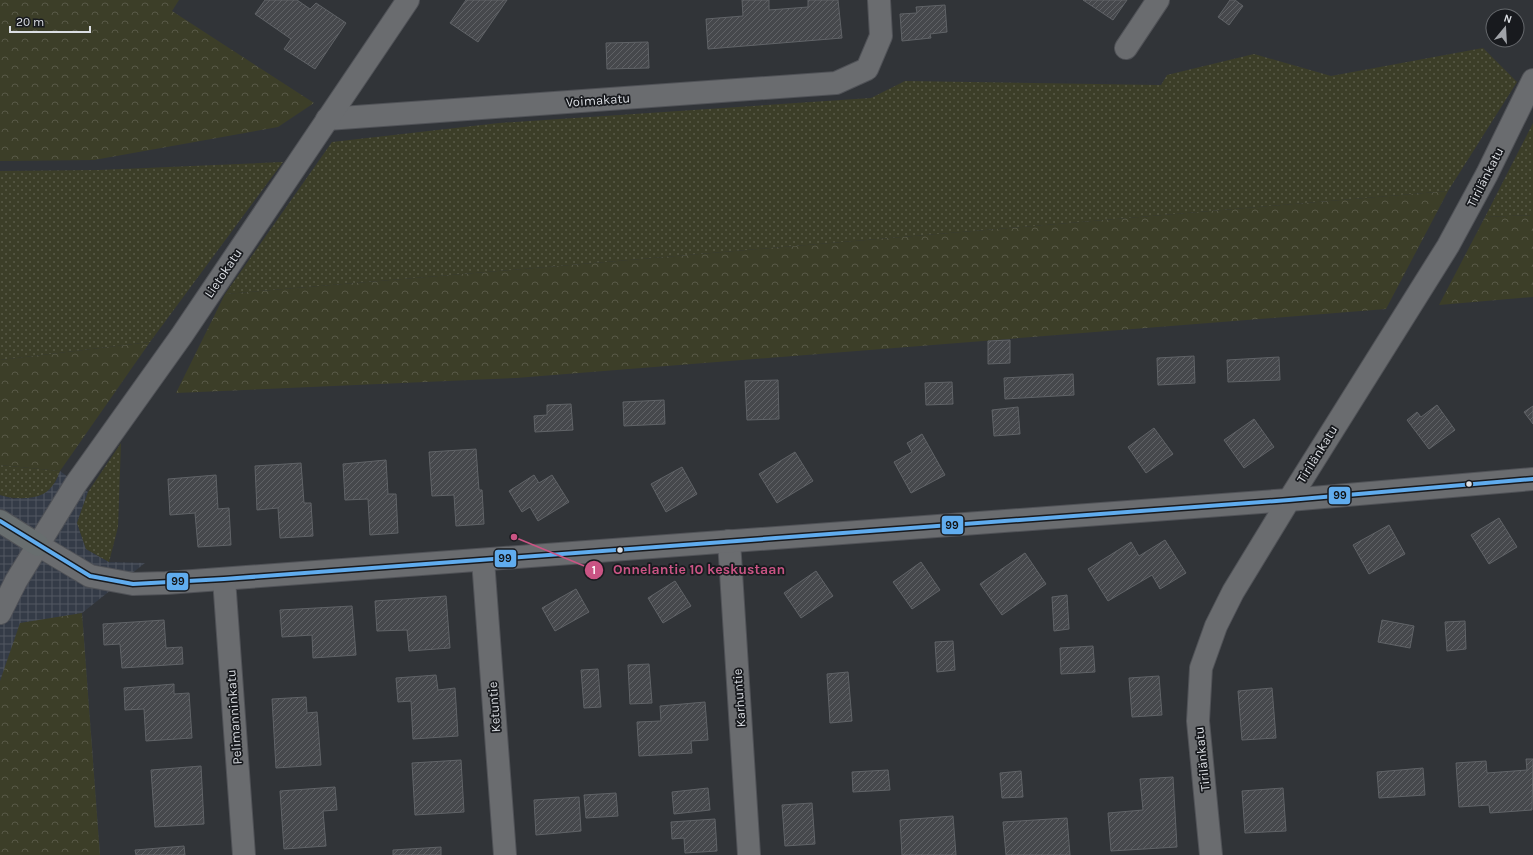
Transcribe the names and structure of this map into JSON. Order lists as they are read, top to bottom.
{
  "streets": {
    "street": [
      "Voimakatu",
      "Tirilänkatu",
      "Lietokatu",
      "Karhuntie",
      "Ketuntie",
      "Pelimanninkatu"
    ]
  },
  "crossings": [
    ["Voimakatu", "Lietokatu"]
  ],
  "places": ["Onnelantie 10 keskustaan"],
  "lines": ["transit line 99"],
  "scale_bar": "20 m",
  "north": "top"
}
